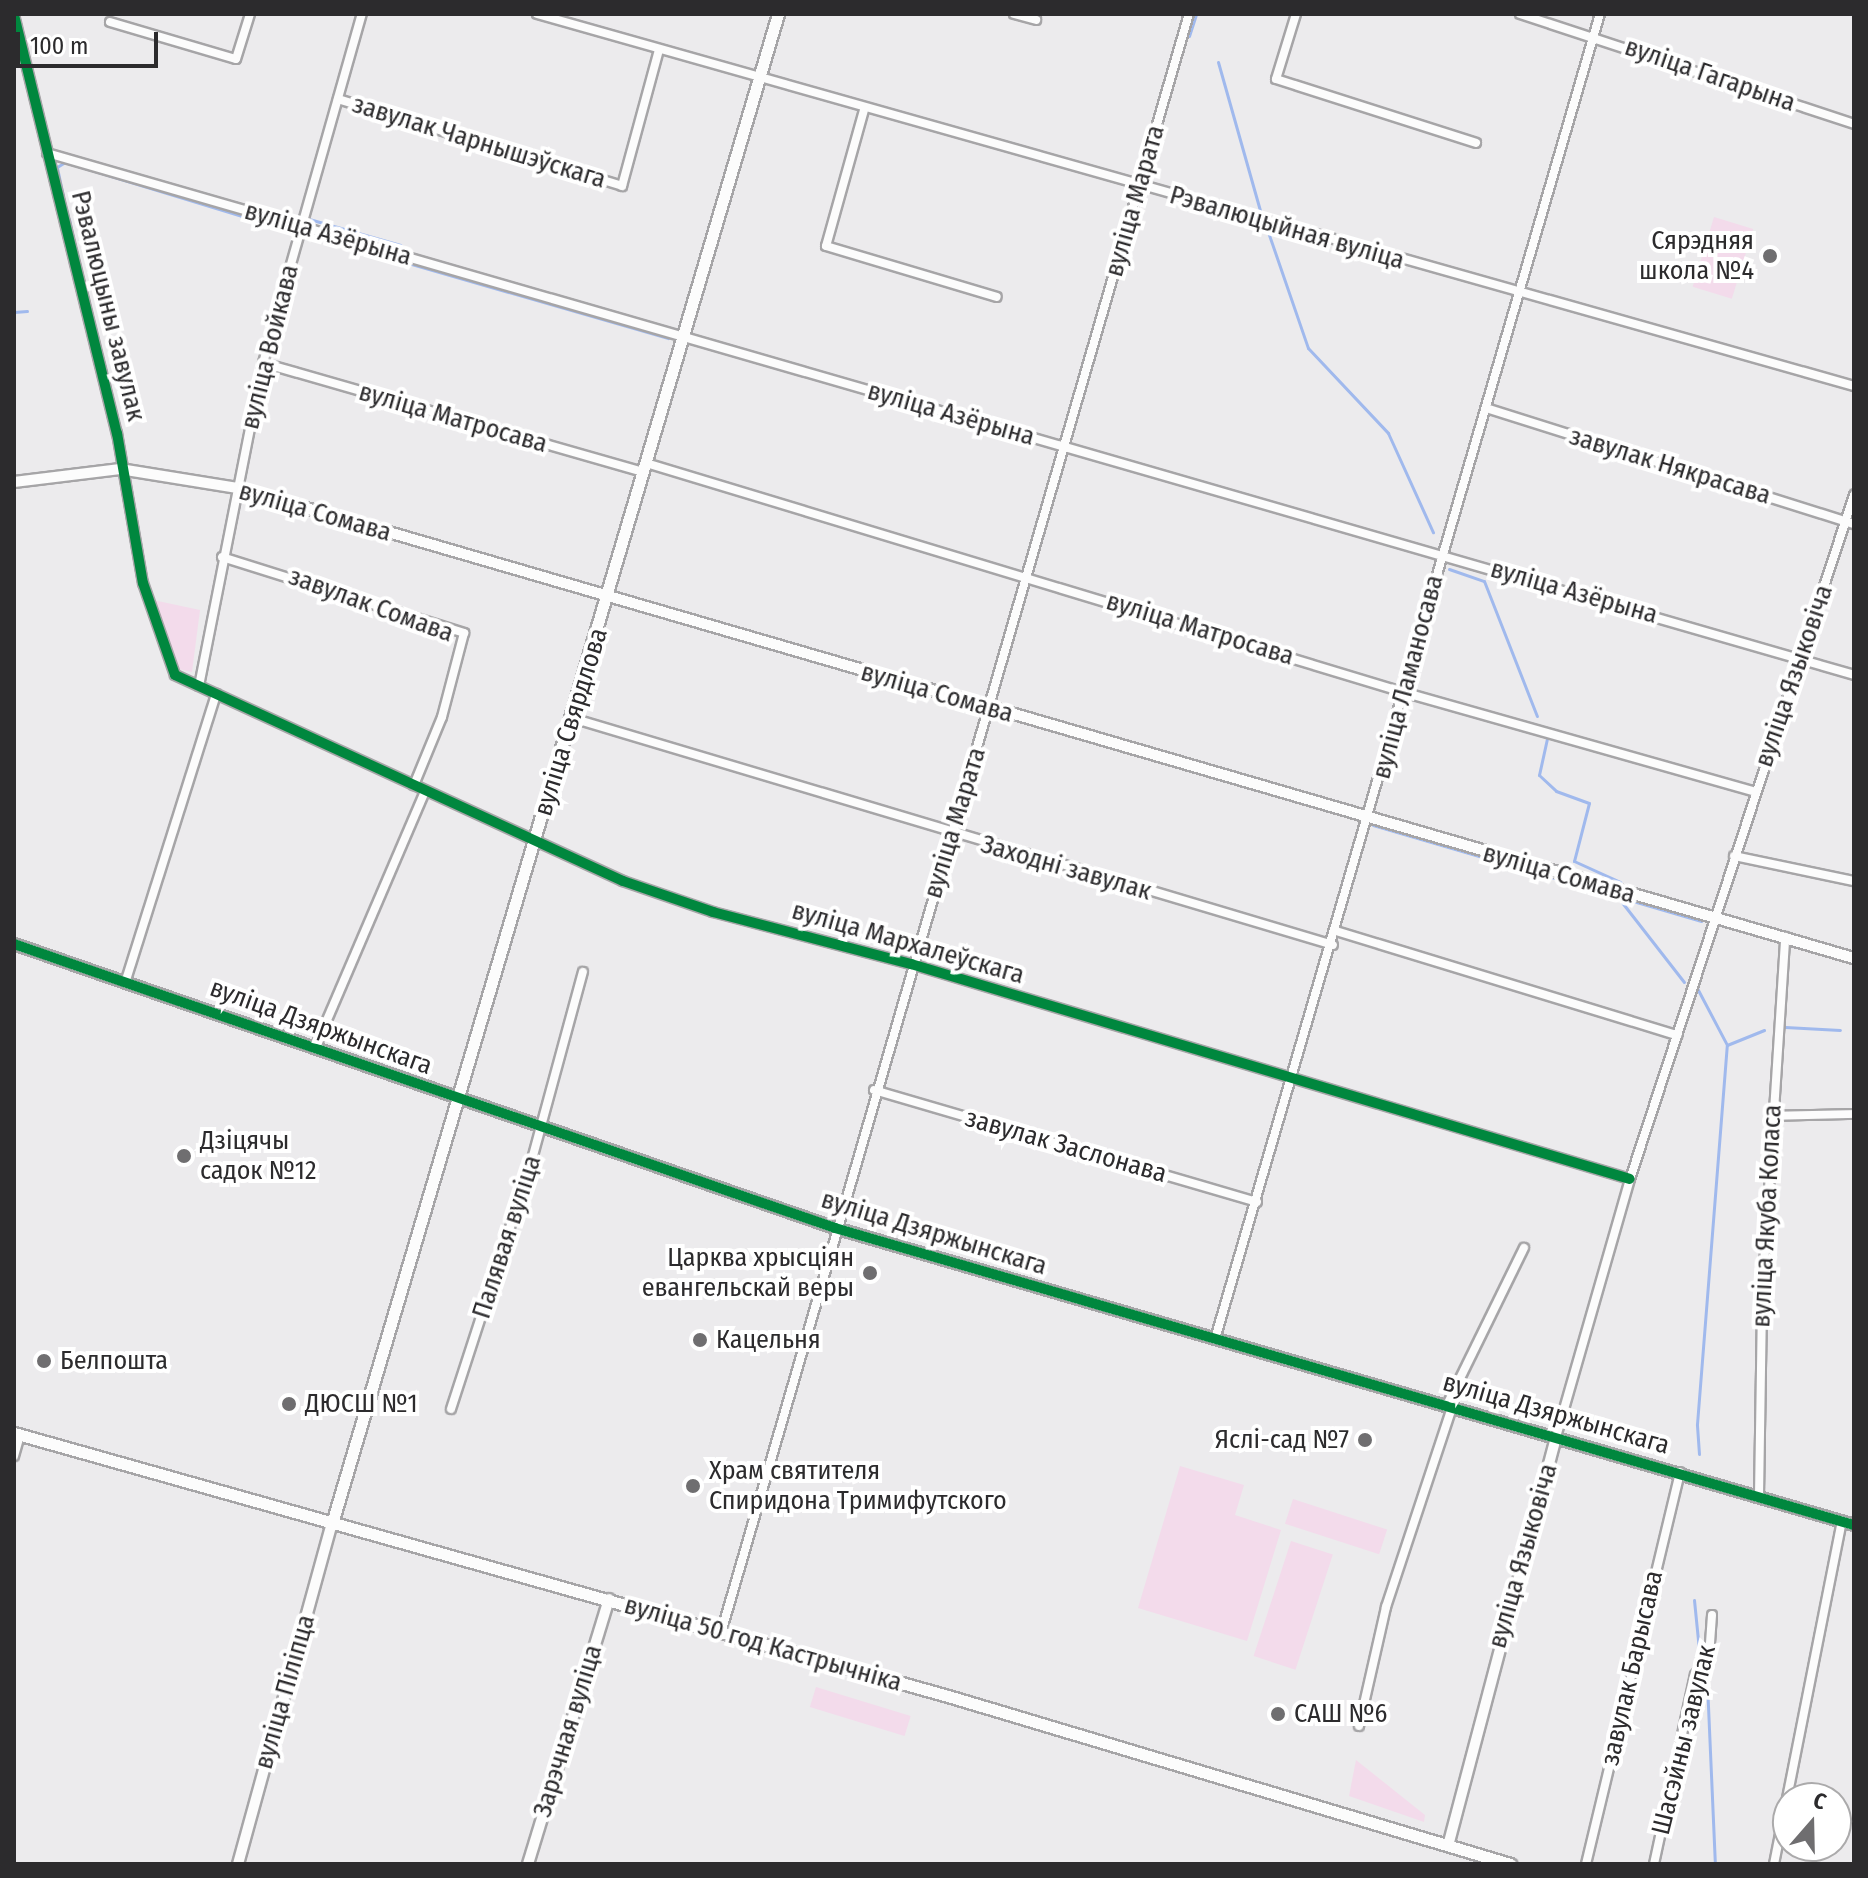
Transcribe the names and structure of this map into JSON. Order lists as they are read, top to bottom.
{
  "streets": {
    "main road": ["вуліца Свярдлова", "вуліца 50 год Кастрычніка"],
    "street": [
      "вуліца Гагарына",
      "завулак Чарнышэўскага",
      "вуліца Марата",
      "Рэвалюцыйная вуліца",
      "вуліца Азёрына",
      "Рэвалюцыны завулак",
      "вуліца Войкава",
      "вуліца Матросава",
      "завулак Някрасава",
      "вуліца Сомава",
      "завулак Сомава",
      "вуліца Языковіча",
      "вуліца Ламаносава",
      "Заходні завулак",
      "вуліца Мархалеўскага",
      "вуліца Дзяржынскага",
      "завулак Заслонава",
      "вуліца Якуба Коласа",
      "Палявая вуліца",
      "завулак Барысава",
      "вуліца Піліпца",
      "Зарэчная вуліца",
      "Шасэйны завулак"
    ]
  },
  "crossings": [
    ["вуліца Гагарына", "вуліца Ламаносава"],
    ["завулак Чарнышэўскага", "Рэвалюцыйная вуліца"],
    ["завулак Чарнышэўскага", "вуліца Войкава"],
    ["вуліца Марата", "Рэвалюцыйная вуліца"],
    ["вуліца Марата", "вуліца Азёрына"],
    ["вуліца Марата", "вуліца Матросава"],
    ["вуліца Марата", "вуліца Сомава"],
    ["вуліца Марата", "Заходні завулак"],
    ["вуліца Марата", "вуліца Мархалеўскага"],
    ["вуліца Марата", "вуліца Дзяржынскага"],
    ["вуліца Марата", "завулак Заслонава"],
    ["вуліца Марата", "вуліца 50 год Кастрычніка"],
    ["Рэвалюцыйная вуліца", "вуліца Ламаносава"],
    ["Рэвалюцыйная вуліца", "вуліца Свярдлова"],
    ["вуліца Азёрына", "Рэвалюцыны завулак"],
    ["вуліца Азёрына", "вуліца Войкава"],
    ["вуліца Азёрына", "вуліца Языковіча"],
    ["вуліца Азёрына", "вуліца Ламаносава"],
    ["вуліца Азёрына", "вуліца Свярдлова"],
    ["Рэвалюцыны завулак", "вуліца Войкава"],
    ["Рэвалюцыны завулак", "вуліца Сомава"],
    ["Рэвалюцыны завулак", "вуліца Мархалеўскага"],
    ["вуліца Войкава", "вуліца Матросава"],
    ["вуліца Войкава", "вуліца Сомава"],
    ["вуліца Войкава", "завулак Сомава"],
    ["вуліца Войкава", "вуліца Мархалеўскага"],
    ["вуліца Матросава", "вуліца Языковіча"],
    ["вуліца Матросава", "вуліца Ламаносава"],
    ["вуліца Матросава", "вуліца Свярдлова"],
    ["завулак Някрасава", "вуліца Языковіча"],
    ["завулак Някрасава", "вуліца Ламаносава"],
    ["вуліца Сомава", "вуліца Языковіча"],
    ["вуліца Сомава", "вуліца Ламаносава"],
    ["вуліца Сомава", "вуліца Свярдлова"],
    ["вуліца Сомава", "вуліца Якуба Коласа"],
    ["завулак Сомава", "вуліца Мархалеўскага"],
    ["вуліца Языковіча", "вуліца Мархалеўскага"],
    ["вуліца Языковіча", "вуліца Дзяржынскага"],
    ["вуліца Языковіча", "вуліца 50 год Кастрычніка"],
    ["вуліца Ламаносава", "Заходні завулак"],
    ["вуліца Ламаносава", "вуліца Мархалеўскага"],
    ["вуліца Ламаносава", "вуліца Дзяржынскага"],
    ["вуліца Ламаносава", "завулак Заслонава"],
    ["вуліца Свярдлова", "Заходні завулак"],
    ["вуліца Свярдлова", "вуліца Мархалеўскага"],
    ["вуліца Свярдлова", "вуліца Дзяржынскага"],
    ["вуліца Свярдлова", "вуліца 50 год Кастрычніка"],
    ["вуліца Свярдлова", "вуліца Піліпца"],
    ["вуліца Дзяржынскага", "вуліца Якуба Коласа"],
    ["вуліца Дзяржынскага", "Палявая вуліца"],
    ["вуліца Дзяржынскага", "завулак Барысава"],
    ["вуліца 50 год Кастрычніка", "вуліца Піліпца"],
    ["вуліца 50 год Кастрычніка", "Зарэчная вуліца"]
  ],
  "places": [
    "Сярэдняя школа №4",
    "Дзіцячы садок №12",
    "Царква хрысціян евангельскай веры",
    "Кацельня",
    "Белпошта",
    "ДЮСШ №1",
    "Яслі-сад №7",
    "Храм святителя Спиридона Тримифутского",
    "САШ №6"
  ],
  "scale_bar": "100 m",
  "north": "top"
}
